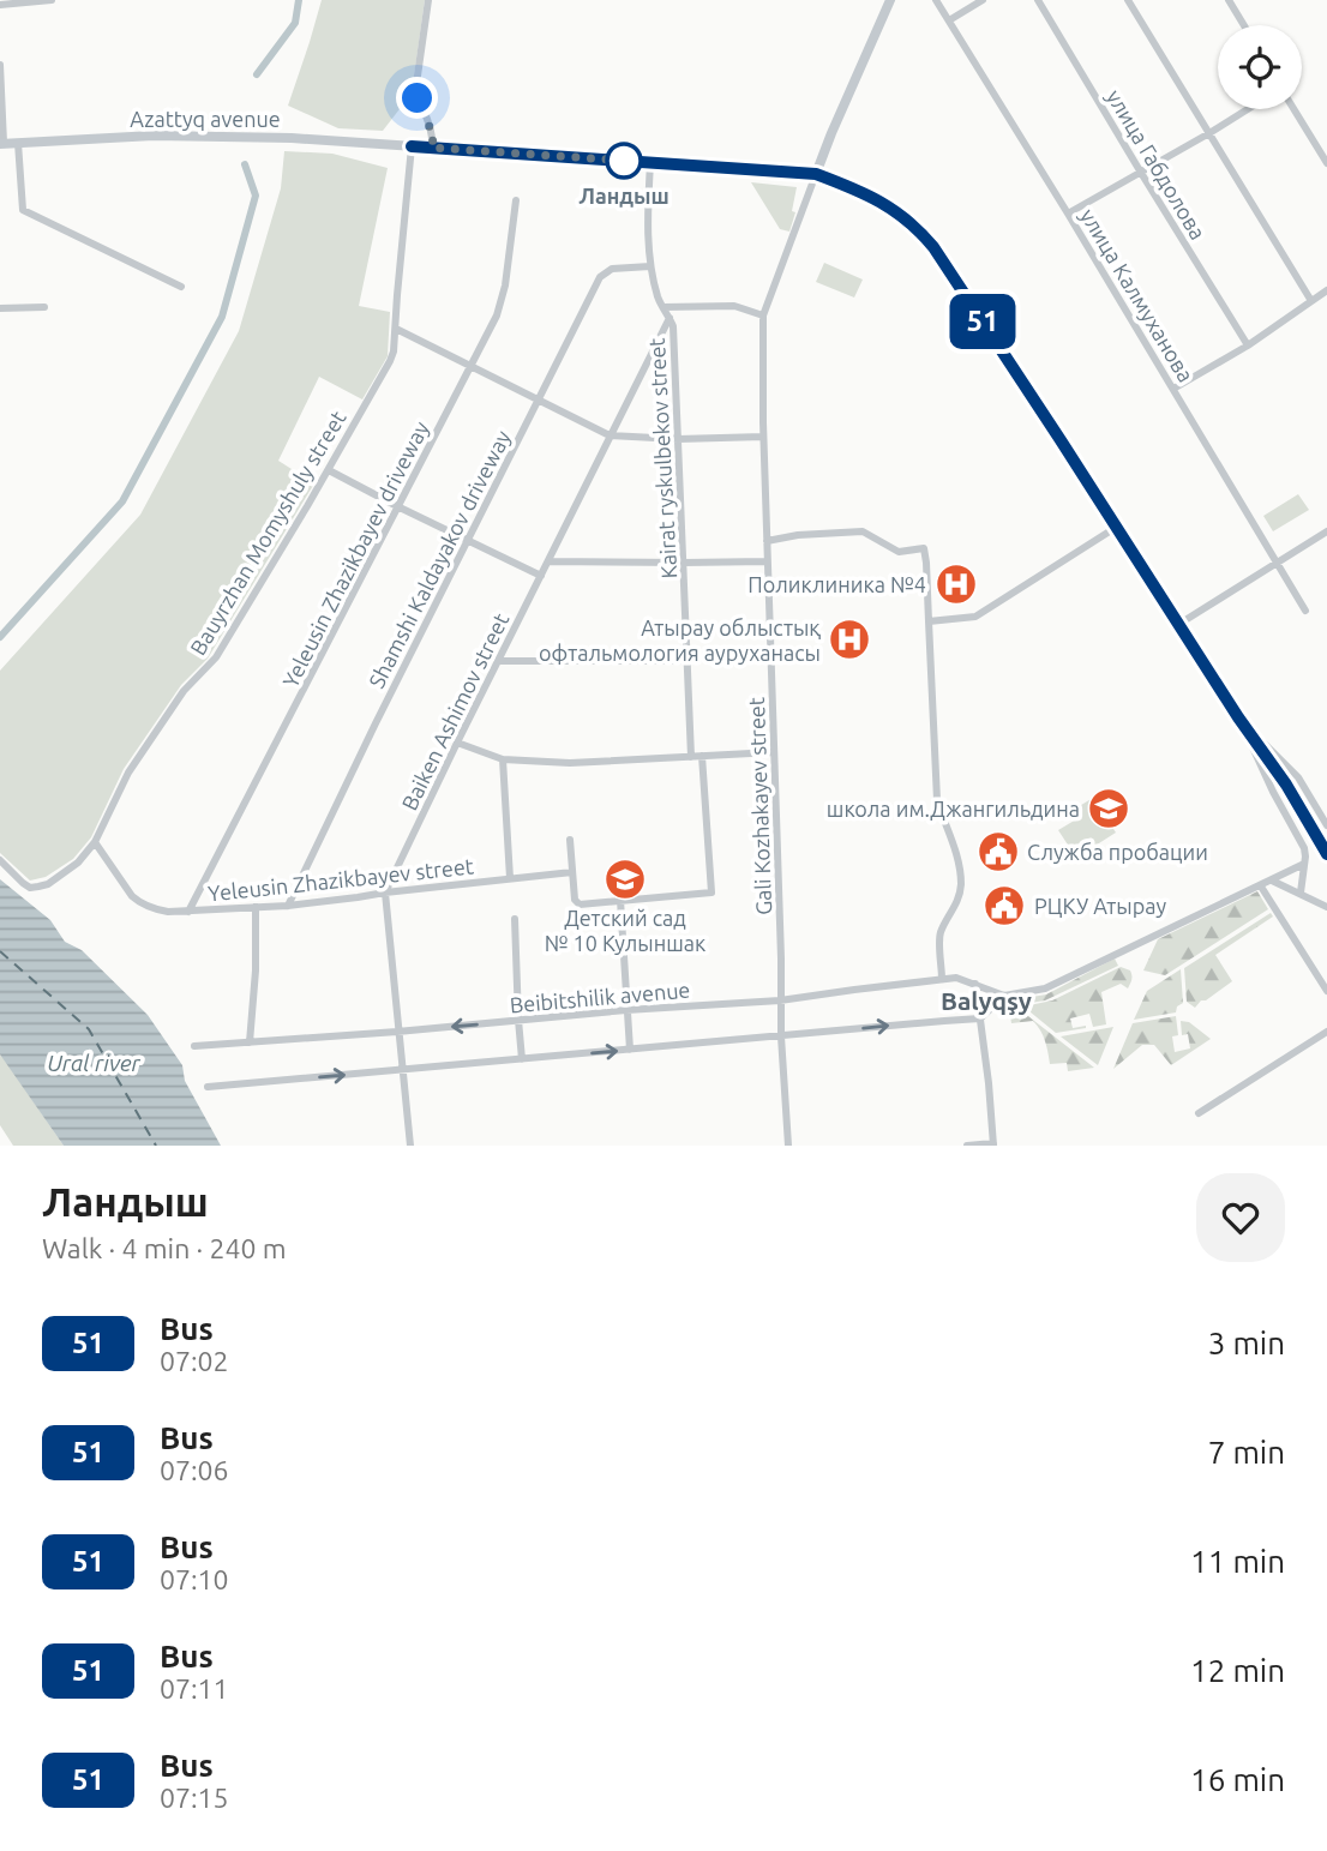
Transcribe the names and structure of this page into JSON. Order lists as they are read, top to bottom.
{
  "streets": {
    "main road": ["Azattyq avenue"],
    "street": [
      "улица Габдолова",
      "улица Калмуханова",
      "Kairat ryskulbekov street",
      "Bauyrzhan Momyshuly street",
      "Yeleusin Zhazikbayev driveway",
      "Shamshi Kaldayakov driveway",
      "Baiken Ashimov street",
      "Gali Kozhakayev street",
      "Yeleusin Zhazikbayev street",
      "Beibitshilik avenue"
    ]
  },
  "crossings": [
    ["Azattyq avenue", "Kairat ryskulbekov street"],
    ["Azattyq avenue", "Bauyrzhan Momyshuly street"],
    ["Azattyq avenue", "Gali Kozhakayev street"],
    ["Kairat ryskulbekov street", "Shamshi Kaldayakov driveway"],
    ["Kairat ryskulbekov street", "Baiken Ashimov street"],
    ["Bauyrzhan Momyshuly street", "Yeleusin Zhazikbayev street"],
    ["Yeleusin Zhazikbayev driveway", "Yeleusin Zhazikbayev street"],
    ["Shamshi Kaldayakov driveway", "Yeleusin Zhazikbayev street"],
    ["Baiken Ashimov street", "Yeleusin Zhazikbayev street"],
    ["Gali Kozhakayev street", "Beibitshilik avenue"]
  ],
  "districts": ["Balyqşy"],
  "water": ["Ural river"],
  "places": {
    "other": ["Ландыш"],
    "hospital": ["Поликлиника №4", "Атырау облыстық офтальмология ауруханасы"],
    "school or university": ["школа им.Джангильдина", "Детский сад № 10 Кулыншак"],
    "public building": ["Служба пробации", "РЦКУ Атырау"]
  },
  "lines": ["bus line 51"],
  "page": {
    "on_map": "51",
    "heading": ["Ландыш", "Walk · 4 min · 240 m"],
    "list": [
      {
        "mark": "51",
        "name": "Bus",
        "note": "07:02",
        "value": "3 min"
      },
      {
        "mark": "51",
        "name": "Bus",
        "note": "07:06",
        "value": "7 min"
      },
      {
        "mark": "51",
        "name": "Bus",
        "note": "07:10",
        "value": "11 min"
      },
      {
        "mark": "51",
        "name": "Bus",
        "note": "07:11",
        "value": "12 min"
      },
      {
        "mark": "51",
        "name": "Bus",
        "note": "07:15",
        "value": "16 min"
      }
    ]
  }
}
